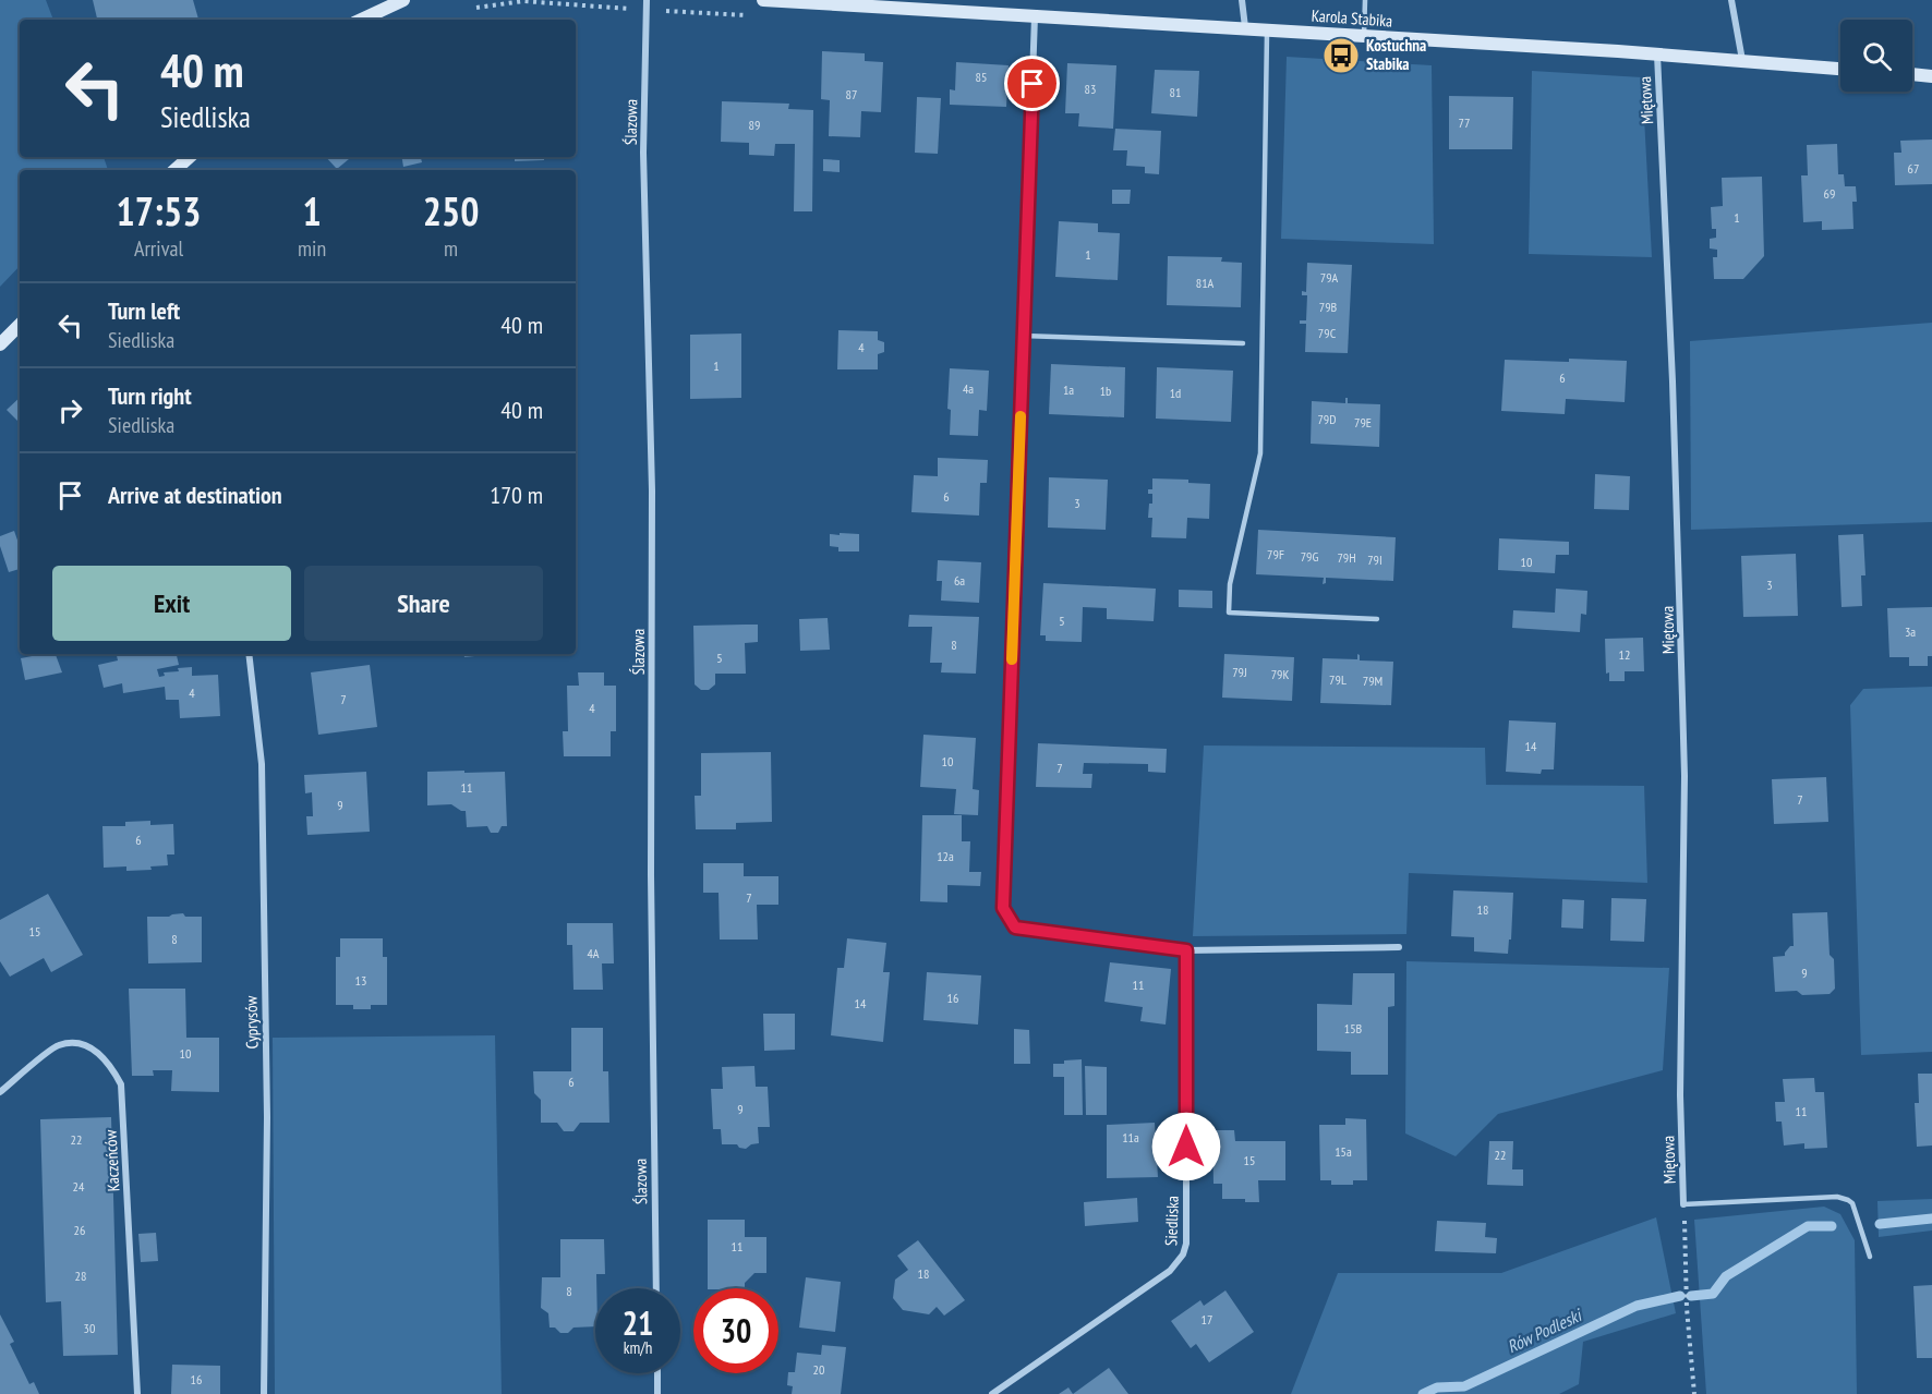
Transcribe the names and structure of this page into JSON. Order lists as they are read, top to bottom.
{
  "streets": {
    "street": [
      "Karola Stabika",
      "Miętowa",
      "Ślazowa",
      "Cyprysów",
      "Kaczeńców",
      "Siedliska"
    ]
  },
  "crossings": [
    ["Karola Stabika", "Miętowa"]
  ],
  "water": ["Rów Podleski"],
  "places": {
    "bus stop": ["Kostuchna Stabika"]
  },
  "house_numbers": [
    "85",
    "83",
    "81",
    "87",
    "77",
    "89",
    "67",
    "69",
    "1",
    "1",
    "79A",
    "81A",
    "79B",
    "79C",
    "4",
    "1",
    "6",
    "4a",
    "1a",
    "1b",
    "1d",
    "79D",
    "79E",
    "6",
    "3",
    "79F",
    "79G",
    "79H",
    "79I",
    "10",
    "6a",
    "3",
    "5",
    "3a",
    "8",
    "12",
    "5",
    "79J",
    "79K",
    "79L",
    "79M",
    "4",
    "7",
    "4",
    "14",
    "10",
    "7",
    "11",
    "7",
    "9",
    "6",
    "12a",
    "7",
    "18",
    "15",
    "8",
    "4A",
    "9",
    "13",
    "11",
    "16",
    "14",
    "15B",
    "10",
    "6",
    "9",
    "11",
    "11a",
    "22",
    "15a",
    "22",
    "15",
    "24",
    "26",
    "11",
    "18",
    "28",
    "8",
    "17",
    "30",
    "20",
    "16"
  ],
  "page": {
    "turn": ["40 m", "Siedliska"],
    "eta": [
      "17:53",
      "Arrival",
      "1",
      "min",
      "250",
      "m"
    ],
    "list": [
      {
        "name": "Turn left",
        "note": "Siedliska",
        "value": "40 m"
      },
      {
        "name": "Turn right",
        "note": "Siedliska",
        "value": "40 m"
      },
      {
        "name": "Arrive at destination",
        "value": "170 m"
      }
    ],
    "buttons": ["Exit", "Share"],
    "speed": "21 km/h",
    "limit": "30"
  }
}
